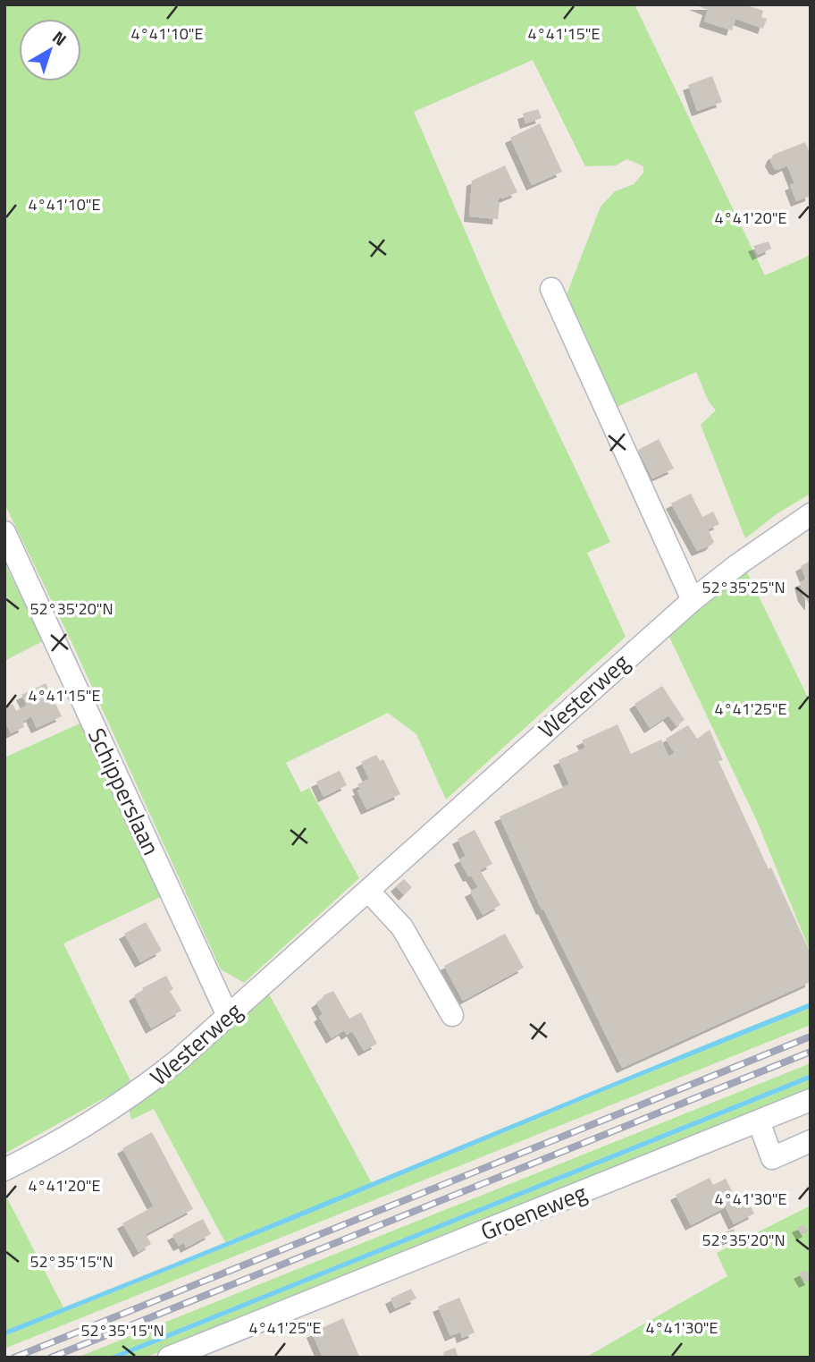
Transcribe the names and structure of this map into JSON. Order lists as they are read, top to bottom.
{
  "streets": {
    "street": ["Westerweg", "Schipperslaan", "Groeneweg"]
  },
  "crossings": [
    ["Westerweg", "Schipperslaan"]
  ],
  "north": "top right",
  "coordinates": [
    "4°41'15\"E",
    "4°41'10\"E",
    "4°41'20\"E",
    "52°35'25\"N",
    "52°35'20\"N",
    "4°41'25\"E",
    "4°41'30\"E",
    "52°35'15\"N"
  ]
}
